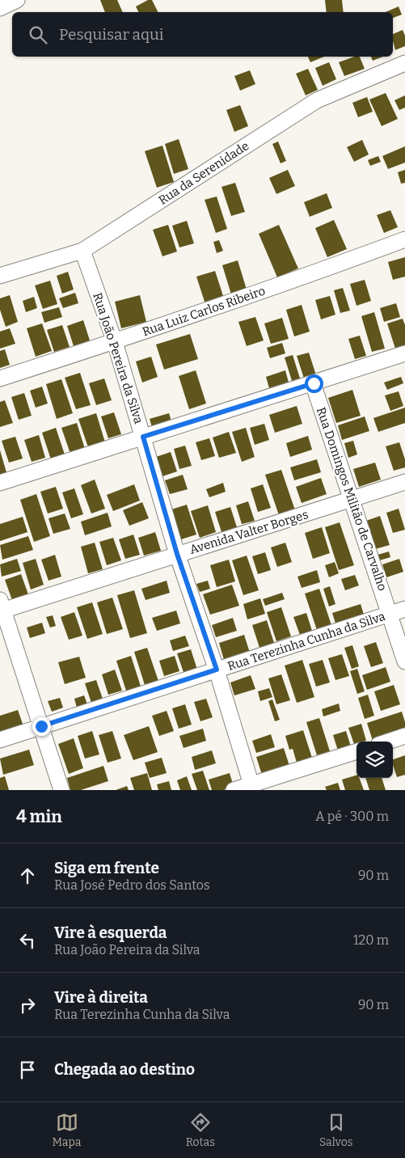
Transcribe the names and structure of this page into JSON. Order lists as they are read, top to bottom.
{
  "streets": {
    "street": [
      "Rua da Serenidade",
      "Rua Luiz Carlos Ribeiro",
      "Rua João Pereira da Silva",
      "Rua Domingos Militão de Carvalho",
      "Avenida Valter Borges",
      "Rua Terezinha Cunha da Silva"
    ]
  },
  "crossings": [
    ["Rua da Serenidade", "Rua João Pereira da Silva"],
    ["Rua Luiz Carlos Ribeiro", "Rua João Pereira da Silva"],
    ["Rua João Pereira da Silva", "Avenida Valter Borges"],
    ["Rua João Pereira da Silva", "Rua Terezinha Cunha da Silva"],
    ["Rua Domingos Militão de Carvalho", "Avenida Valter Borges"],
    ["Rua Domingos Militão de Carvalho", "Rua Terezinha Cunha da Silva"]
  ],
  "page": {
    "search": "Pesquisar aqui",
    "heading": ["4 min", "A pé · 300 m"],
    "list": [
      ["Siga em frente", "Rua José Pedro dos Santos", "90 m"],
      ["Vire à esquerda", "Rua João Pereira da Silva", "120 m"],
      ["Vire à direita", "Rua Terezinha Cunha da Silva", "90 m"],
      "Chegada ao destino"
    ],
    "nav": ["Mapa", "Rotas", "Salvos"]
  }
}
